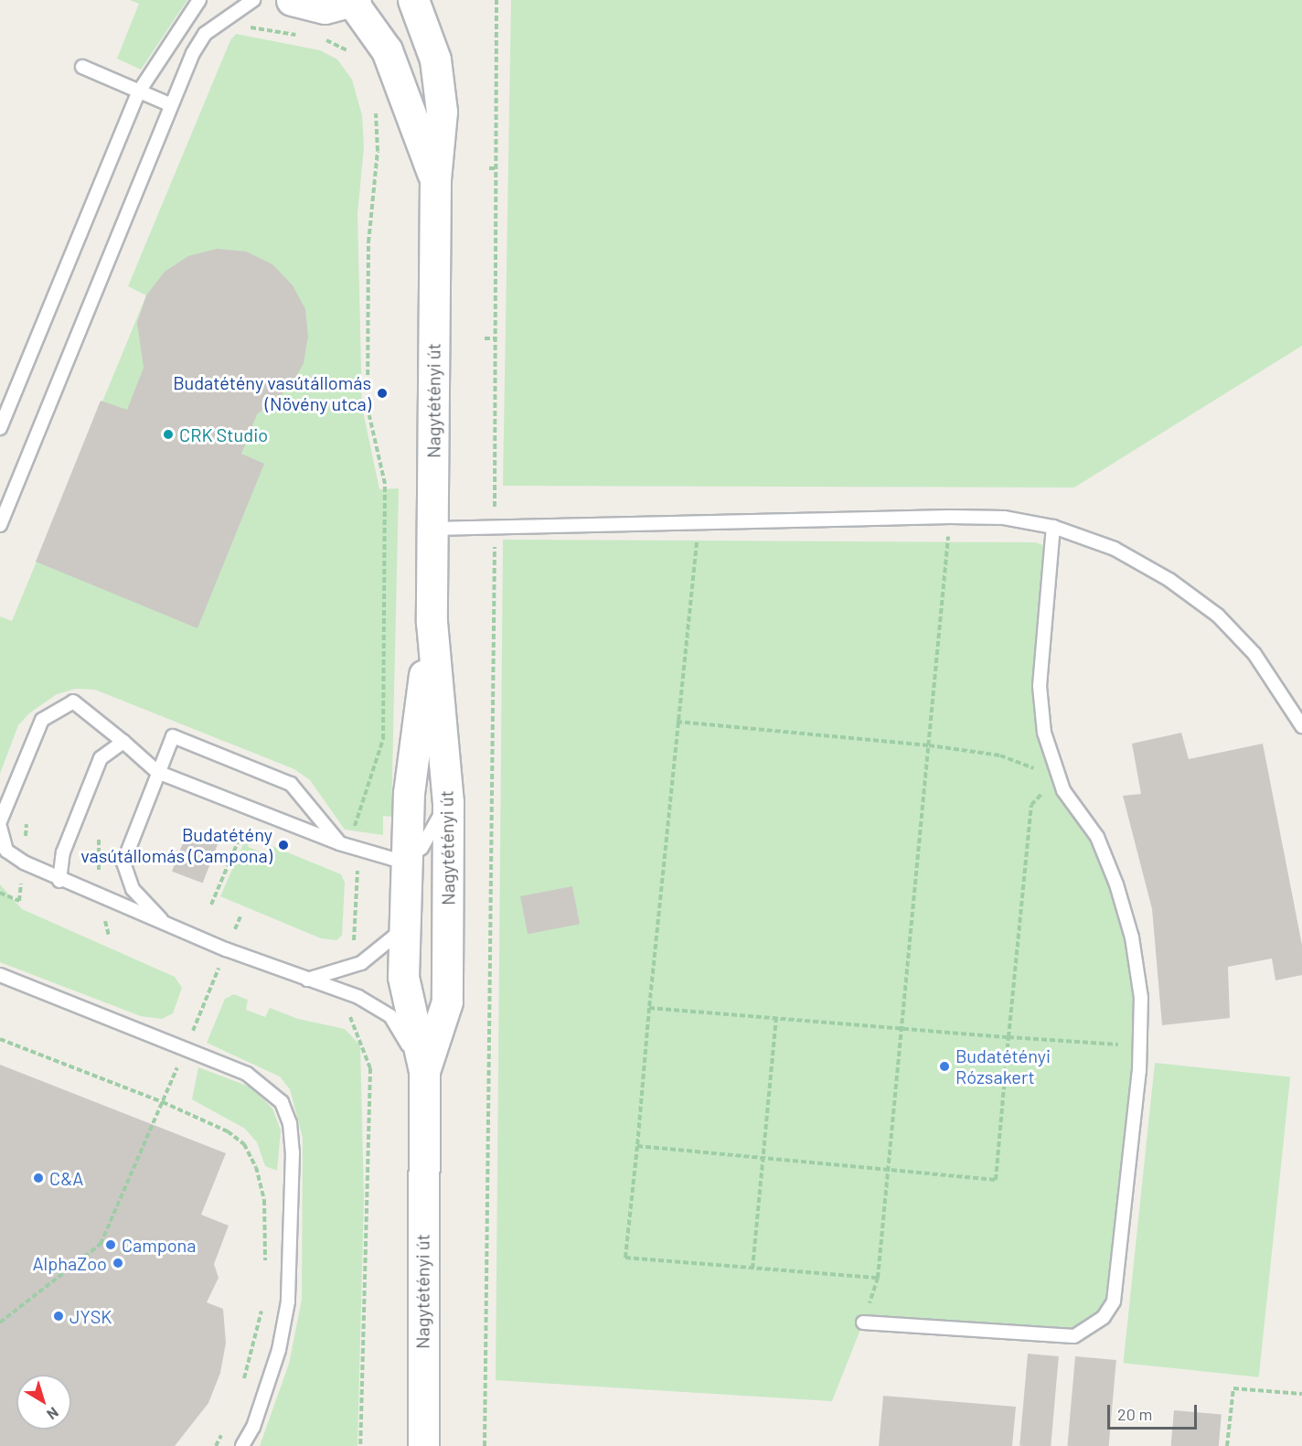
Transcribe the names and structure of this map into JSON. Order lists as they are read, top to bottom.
{
  "streets": {
    "main road": ["Nagytétényi út"]
  },
  "places": [
    "Budatétény vasútállomás (Növény utca)",
    "CRK Studio",
    "Budatétény vasútállomás (Campona)",
    "Budatétényi Rózsakert",
    "C&A",
    "Campona",
    "AlphaZoo",
    "JYSK"
  ],
  "scale_bar": "20 m",
  "north": "bottom right"
}
